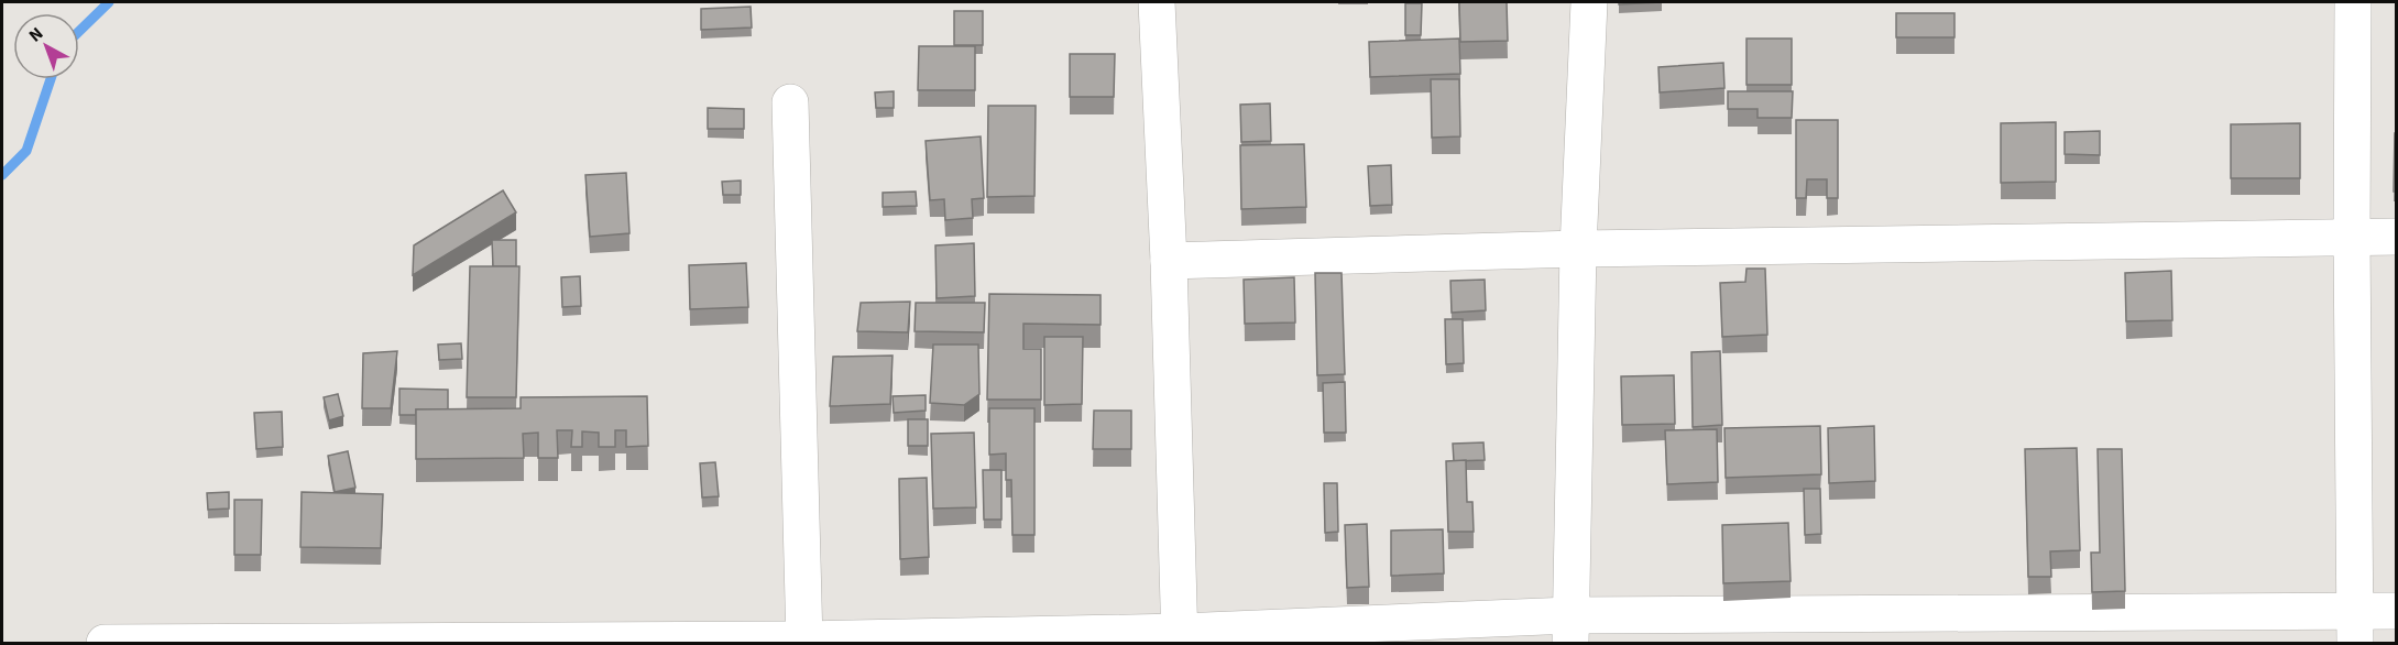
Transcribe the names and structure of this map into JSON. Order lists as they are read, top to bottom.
{
  "north": "top left"
}
